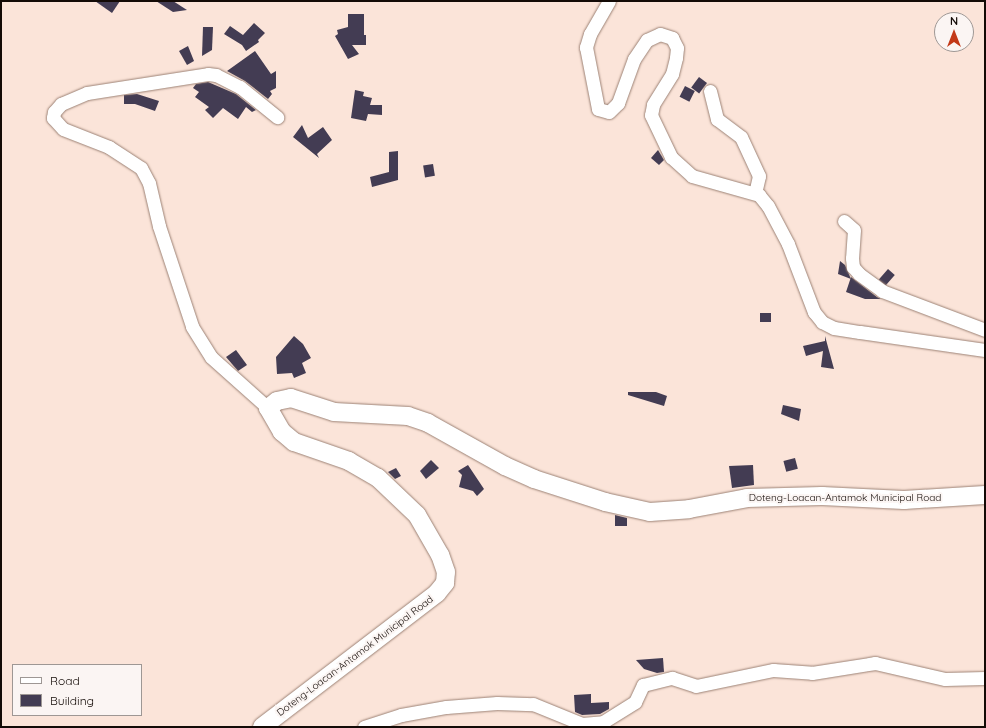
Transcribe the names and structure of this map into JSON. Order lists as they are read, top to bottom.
{
  "streets": {
    "street": ["Doteng-Loacan-Antamok Municipal Road"]
  },
  "legend": ["Road", "Building"],
  "north": "top"
}
